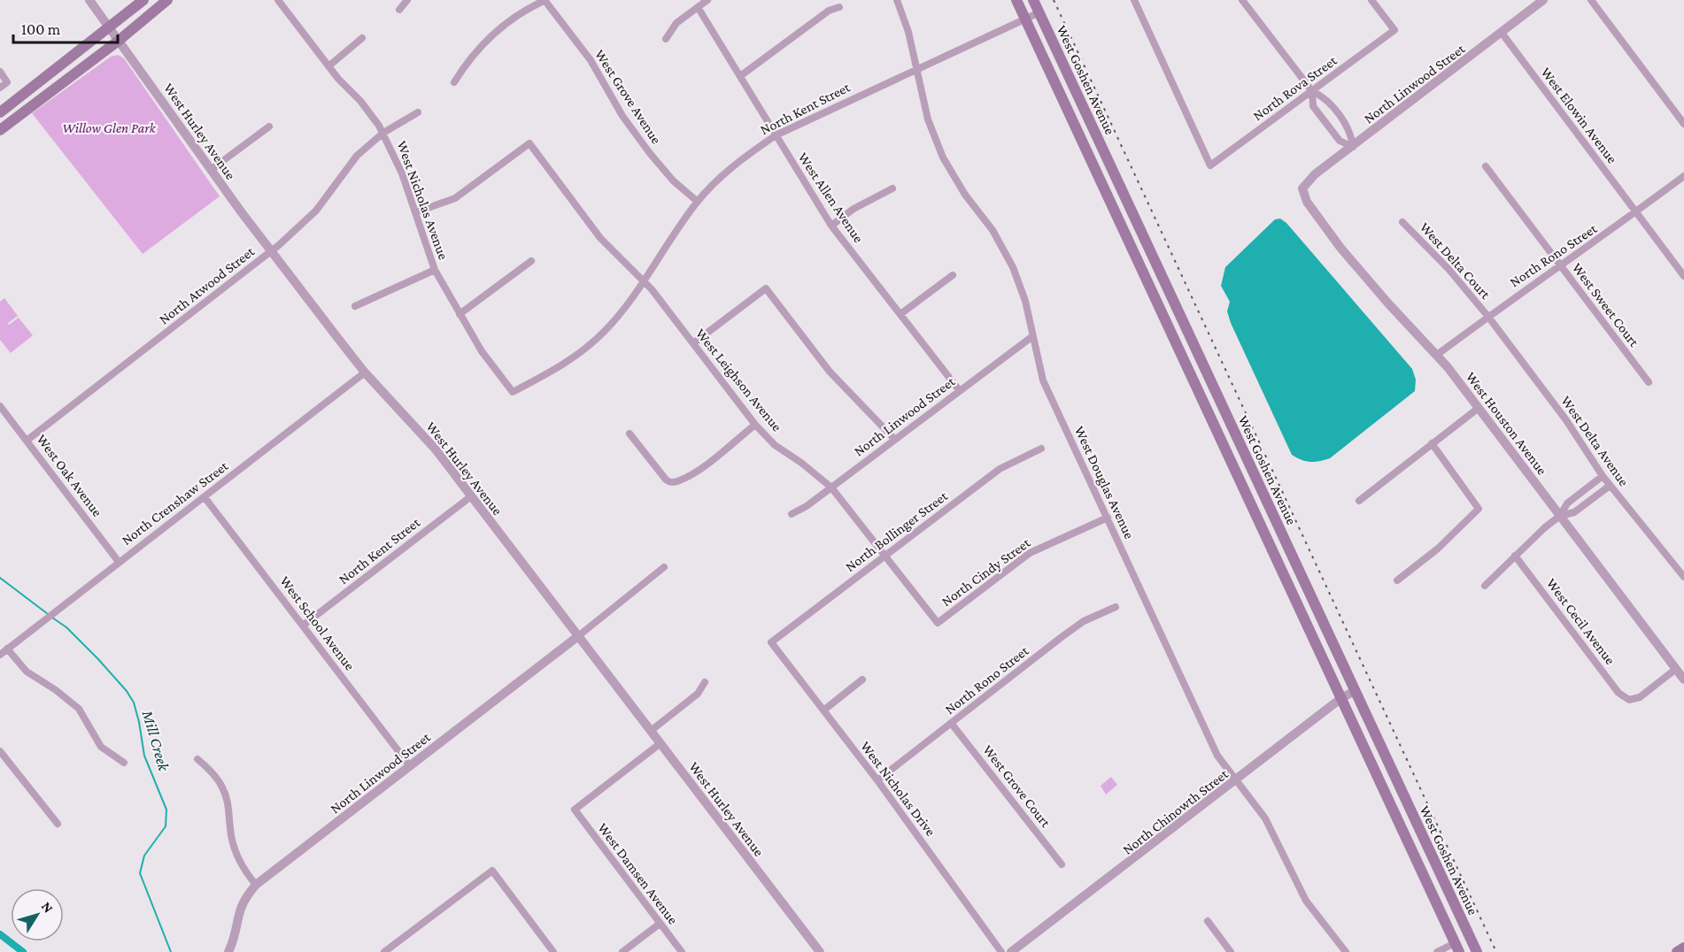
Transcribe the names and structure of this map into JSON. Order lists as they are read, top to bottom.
{
  "streets": {
    "main road": ["West Goshen Avenue"],
    "street": [
      "North Linwood Street",
      "North Rova Street",
      "West Grove Avenue",
      "North Kent Street",
      "West Elowin Avenue",
      "West Hurley Avenue",
      "West Allen Avenue",
      "West Nicholas Avenue",
      "North Rono Street",
      "West Delta Court",
      "North Atwood Street",
      "West Sweet Court",
      "West Leighson Avenue",
      "West Houston Avenue",
      "West Delta Avenue",
      "West Oak Avenue",
      "West Douglas Avenue",
      "North Crenshaw Street",
      "North Bollinger Street",
      "North Cindy Street",
      "West Cecil Avenue",
      "West School Avenue",
      "West Grove Court",
      "West Nicholas Drive",
      "North Chinowth Street",
      "West Damsen Avenue"
    ]
  },
  "crossings": [
    ["West Goshen Avenue", "North Kent Street"],
    ["West Goshen Avenue", "North Chinowth Street"],
    ["North Linwood Street", "West Elowin Avenue"],
    ["North Linwood Street", "West Hurley Avenue"],
    ["North Linwood Street", "West Allen Avenue"],
    ["North Linwood Street", "West Leighson Avenue"],
    ["North Linwood Street", "West Houston Avenue"],
    ["North Linwood Street", "West Douglas Avenue"],
    ["North Linwood Street", "West School Avenue"],
    ["West Grove Avenue", "North Kent Street"],
    ["North Kent Street", "West Hurley Avenue"],
    ["North Kent Street", "West Allen Avenue"],
    ["North Kent Street", "West Nicholas Avenue"],
    ["North Kent Street", "West Leighson Avenue"],
    ["North Kent Street", "West Douglas Avenue"],
    ["North Kent Street", "West School Avenue"],
    ["West Elowin Avenue", "North Rono Street"],
    ["West Hurley Avenue", "North Atwood Street"],
    ["West Hurley Avenue", "North Crenshaw Street"],
    ["West Hurley Avenue", "West Damsen Avenue"],
    ["West Nicholas Avenue", "North Atwood Street"],
    ["West Nicholas Avenue", "West Leighson Avenue"],
    ["North Rono Street", "West Delta Court"],
    ["North Rono Street", "West Sweet Court"],
    ["North Rono Street", "West Houston Avenue"],
    ["North Rono Street", "West Delta Avenue"],
    ["North Rono Street", "West Grove Court"],
    ["North Rono Street", "West Nicholas Drive"],
    ["West Delta Court", "West Delta Avenue"],
    ["North Atwood Street", "West Oak Avenue"],
    ["West Leighson Avenue", "North Bollinger Street"],
    ["West Leighson Avenue", "North Cindy Street"],
    ["West Houston Avenue", "West Cecil Avenue"],
    ["West Oak Avenue", "North Crenshaw Street"],
    ["West Douglas Avenue", "North Cindy Street"],
    ["West Douglas Avenue", "North Chinowth Street"],
    ["North Crenshaw Street", "West School Avenue"],
    ["North Bollinger Street", "West Nicholas Drive"]
  ],
  "water": ["Mill Creek"],
  "parks": ["Willow Glen Park"],
  "scale_bar": "100 m",
  "north": "top right"
}
